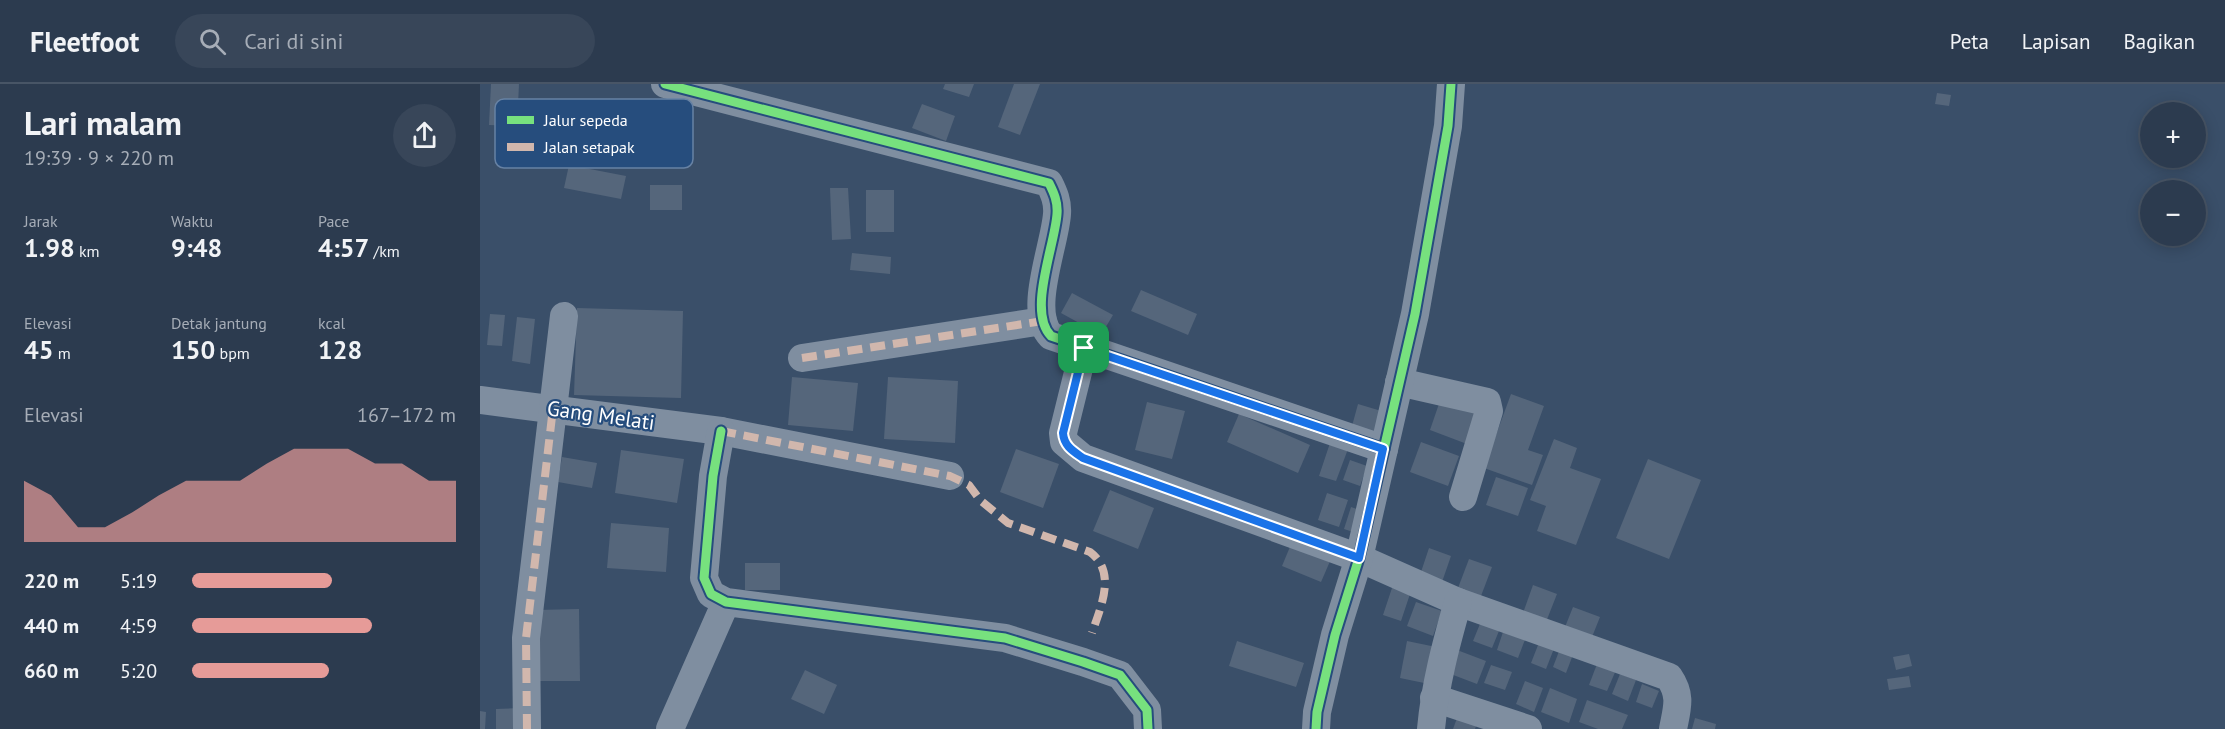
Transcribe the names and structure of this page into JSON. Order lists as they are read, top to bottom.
{
  "streets": {
    "street": ["Gang Melati"]
  },
  "legend": ["Jalur sepeda", "Jalan setapak"],
  "page": {
    "header": "Fleetfoot",
    "search": "Cari di sini",
    "nav": ["Peta", "Lapisan", "Bagikan"],
    "heading": ["Lari malam", "19:39 · 9 × 220 m"],
    "map_buttons": ["+", "−"],
    "stats": [
      ["Jarak", "1.98 km"],
      ["Waktu", "9:48"],
      ["Pace", "4:57 /km"],
      ["Elevasi", "45 m"],
      ["Detak jantung", "150 bpm"],
      ["kcal", "128"]
    ],
    "chart": ["Elevasi", "167–172 m"],
    "list": [
      {
        "name": "220 m",
        "note": "5:19"
      },
      {
        "name": "440 m",
        "note": "4:59"
      },
      {
        "name": "660 m",
        "note": "5:20"
      }
    ]
  }
}
